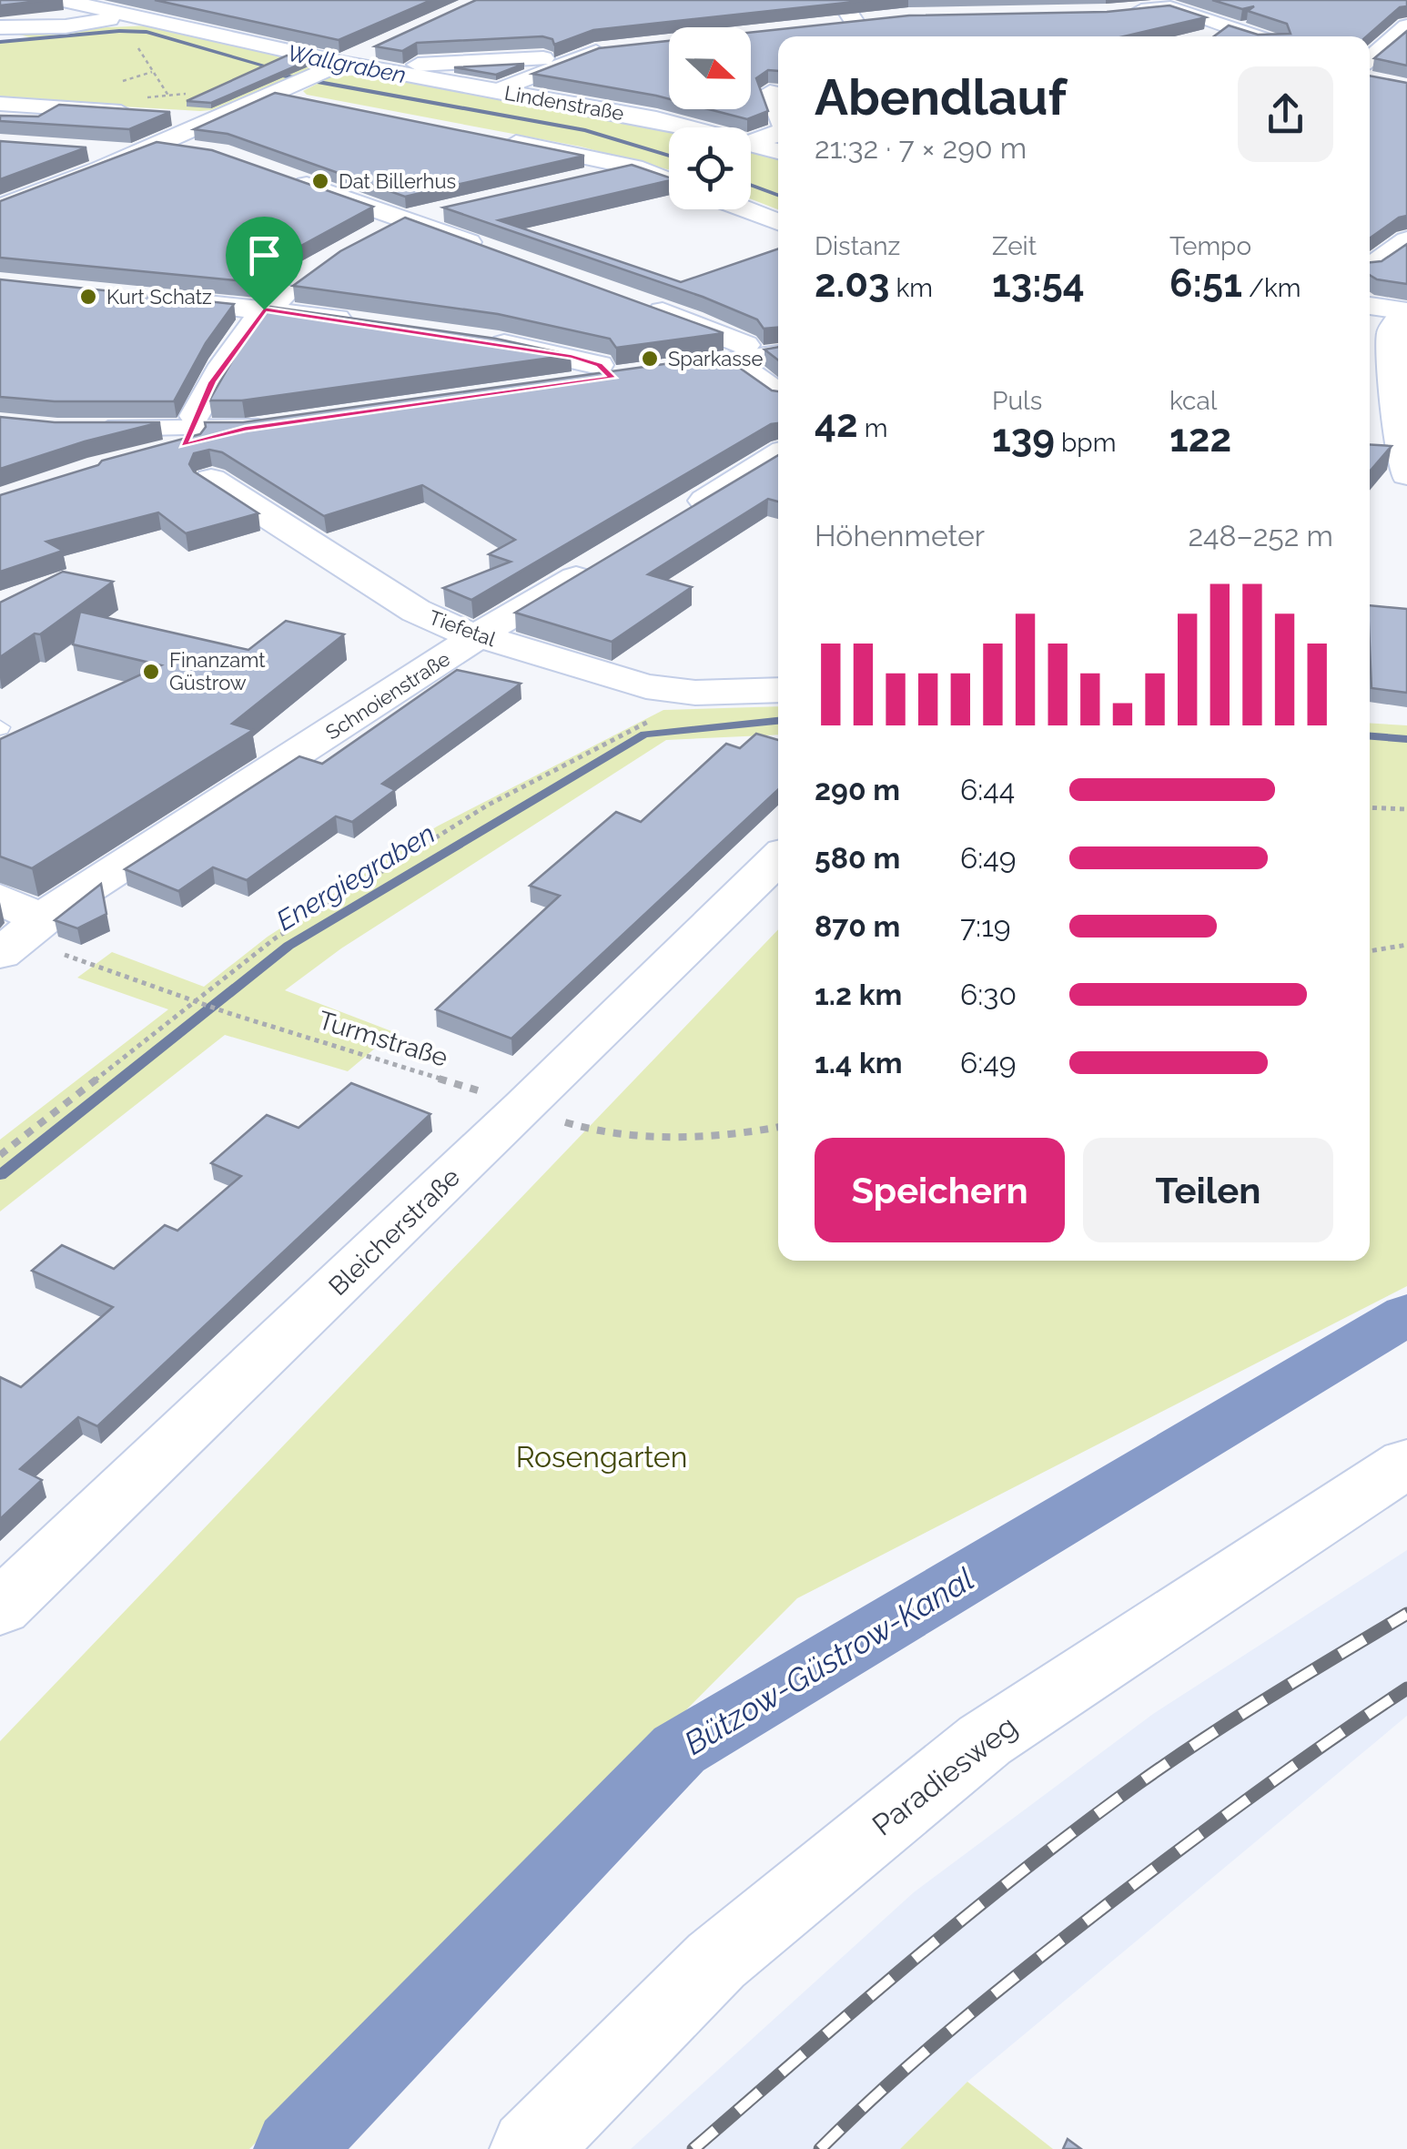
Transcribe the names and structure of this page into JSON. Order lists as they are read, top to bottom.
{
  "streets": {
    "street": [
      "Lindenstraße",
      "Tiefetal",
      "Schnoienstraße",
      "Bleicherstraße",
      "Paradiesweg"
    ],
    "path": ["Turmstraße"]
  },
  "crossings": [
    ["Tiefetal", "Schnoienstraße"],
    ["Turmstraße", "Bleicherstraße"]
  ],
  "water": ["Wallgraben", "Energiegraben", "Bützow-Güstrow-Kanal"],
  "parks": ["Rosengarten"],
  "places": [
    "Dat Billerhus",
    "Kurt Schatz",
    "Sparkasse",
    "Finanzamt Güstrow"
  ],
  "north": "right",
  "page": {
    "heading": ["Abendlauf", "21:32 · 7 × 290 m"],
    "stats": [
      ["Distanz", "2.03 km"],
      ["Zeit", "13:54"],
      ["Tempo", "6:51 /km"],
      ["42 m"],
      ["Puls", "139 bpm"],
      ["kcal", "122"]
    ],
    "chart": ["Höhenmeter", "248–252 m"],
    "list": [
      {
        "name": "290 m",
        "note": "6:44"
      },
      {
        "name": "580 m",
        "note": "6:49"
      },
      {
        "name": "870 m",
        "note": "7:19"
      },
      {
        "name": "1.2 km",
        "note": "6:30"
      },
      {
        "name": "1.4 km",
        "note": "6:49"
      }
    ],
    "buttons": ["Speichern", "Teilen"]
  }
}
